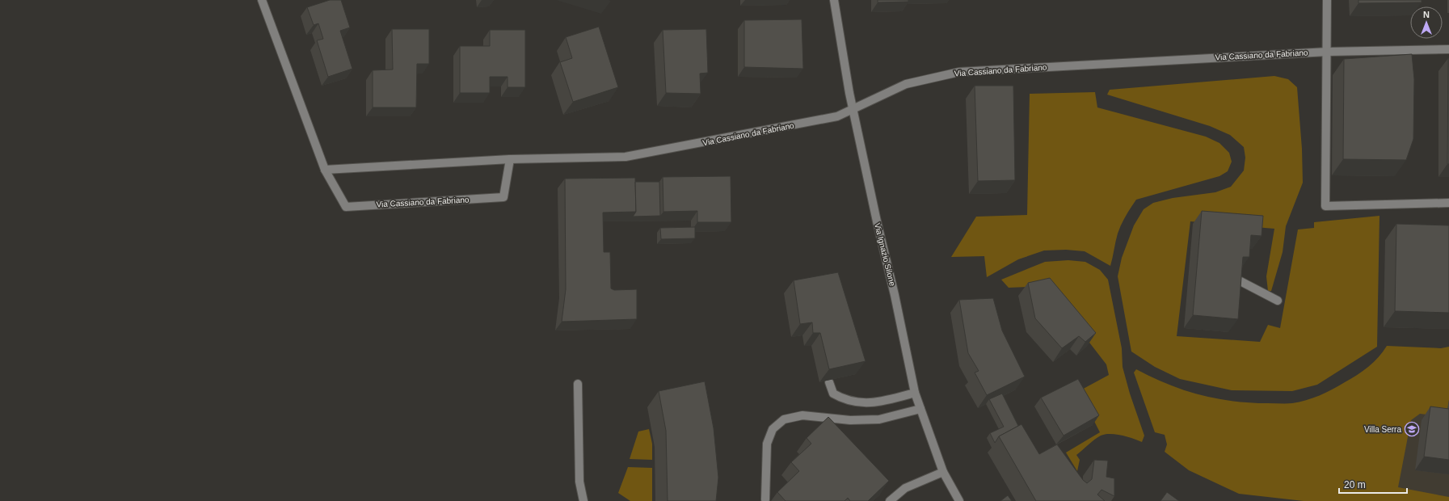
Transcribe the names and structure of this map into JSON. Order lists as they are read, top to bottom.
{
  "streets": {
    "street": ["Via Cassiano da Fabriano", "Via Ignazio Silone"]
  },
  "crossings": [
    ["Via Cassiano da Fabriano", "Via Ignazio Silone"]
  ],
  "places": {
    "school or university": ["Villa Serra"]
  },
  "scale_bar": "20 m",
  "north": "top"
}
